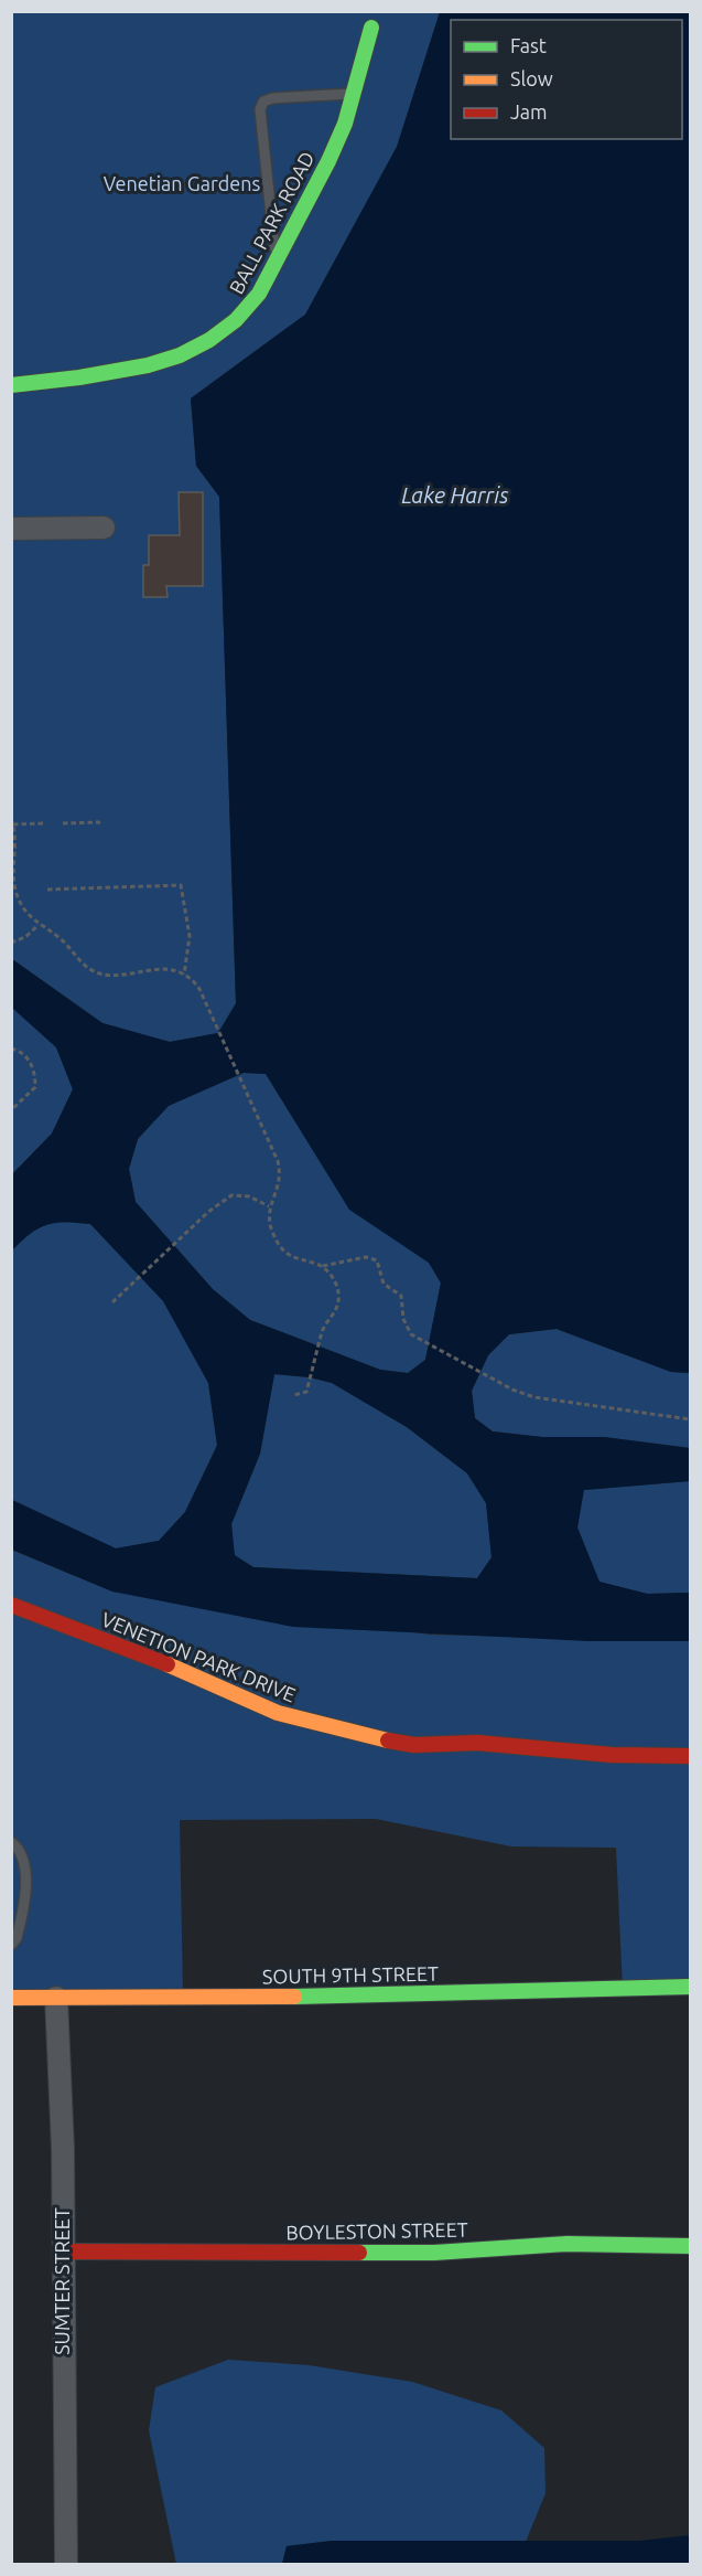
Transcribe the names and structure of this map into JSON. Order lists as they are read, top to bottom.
{
  "streets": {
    "street": [
      "BALL PARK ROAD",
      "VENETION PARK DRIVE",
      "SOUTH 9TH STREET",
      "BOYLESTON STREET",
      "SUMTER STREET"
    ]
  },
  "crossings": [
    ["SOUTH 9TH STREET", "SUMTER STREET"],
    ["BOYLESTON STREET", "SUMTER STREET"]
  ],
  "water": ["Lake Harris"],
  "parks": ["Venetian Gardens"],
  "legend": ["Fast", "Slow", "Jam"]
}
